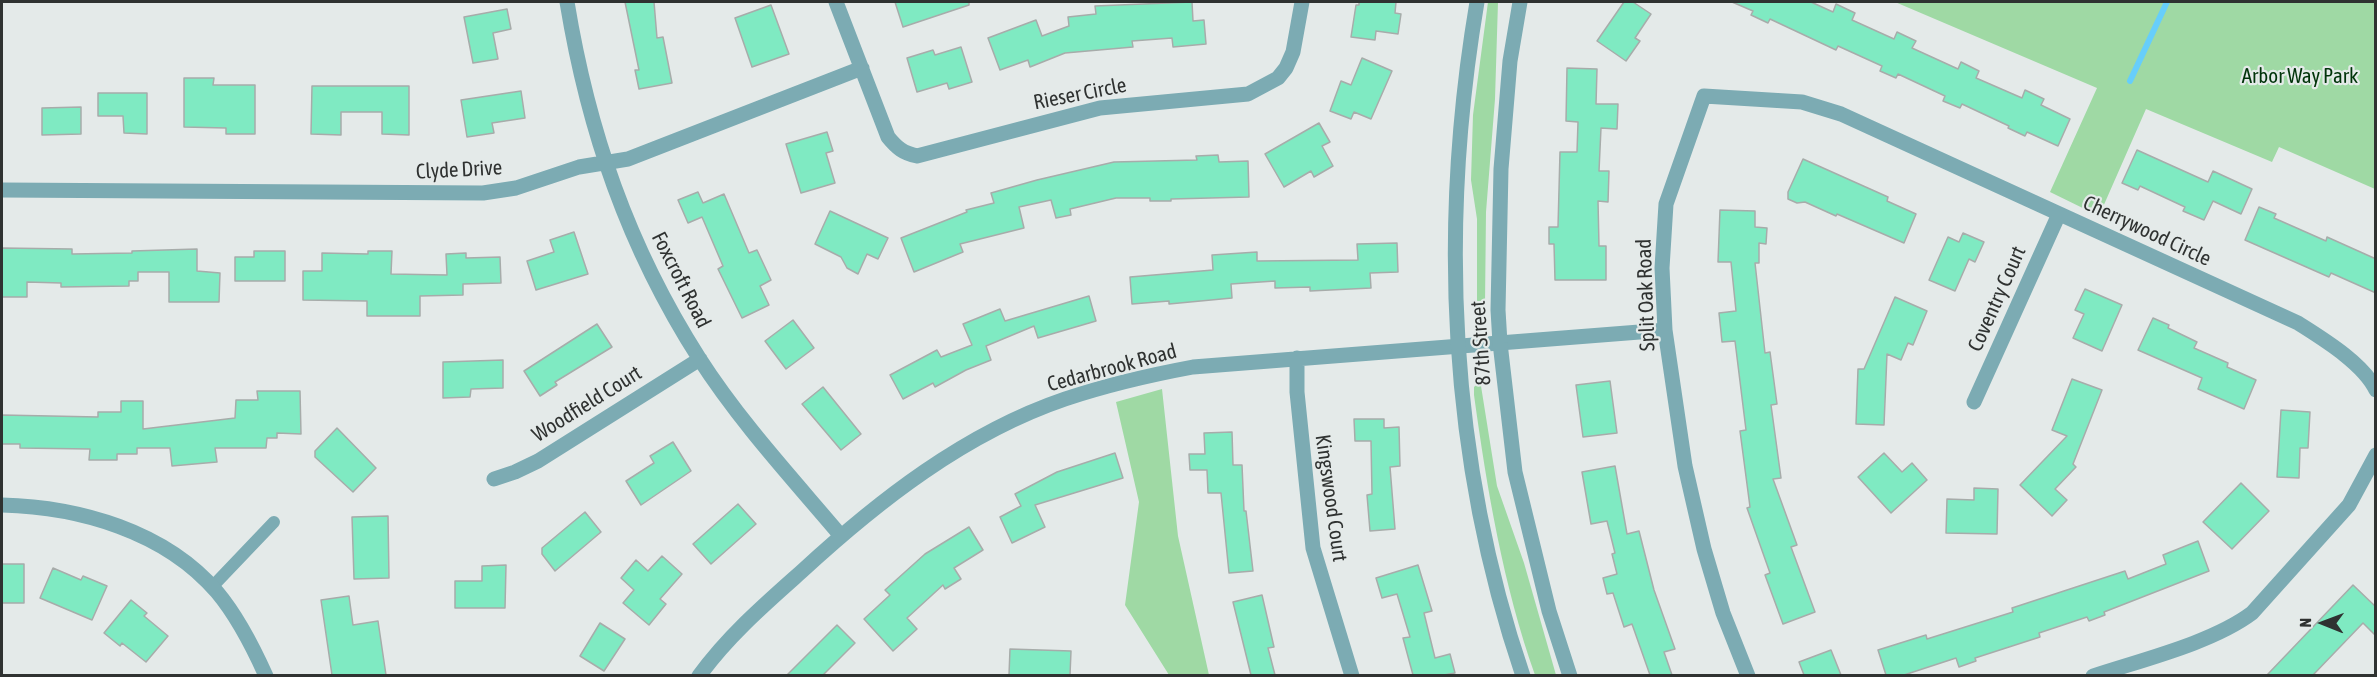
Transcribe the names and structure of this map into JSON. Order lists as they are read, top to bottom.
{
  "streets": {
    "street": [
      "Rieser Circle",
      "Clyde Drive",
      "Cherrywood Circle",
      "Foxcroft Road",
      "Split Oak Road",
      "Coventry Court",
      "87th Street",
      "Cedarbrook Road",
      "Woodfield Court",
      "Kingswood Court"
    ]
  },
  "crossings": [
    ["Rieser Circle", "Clyde Drive"],
    ["Clyde Drive", "Foxcroft Road"],
    ["Cherrywood Circle", "Split Oak Road"],
    ["Cherrywood Circle", "Coventry Court"],
    ["Foxcroft Road", "Cedarbrook Road"],
    ["Foxcroft Road", "Woodfield Court"],
    ["Split Oak Road", "Cedarbrook Road"],
    ["87th Street", "Cedarbrook Road"],
    ["Cedarbrook Road", "Kingswood Court"]
  ],
  "parks": ["Arbor Way Park"],
  "north": "left"
}
